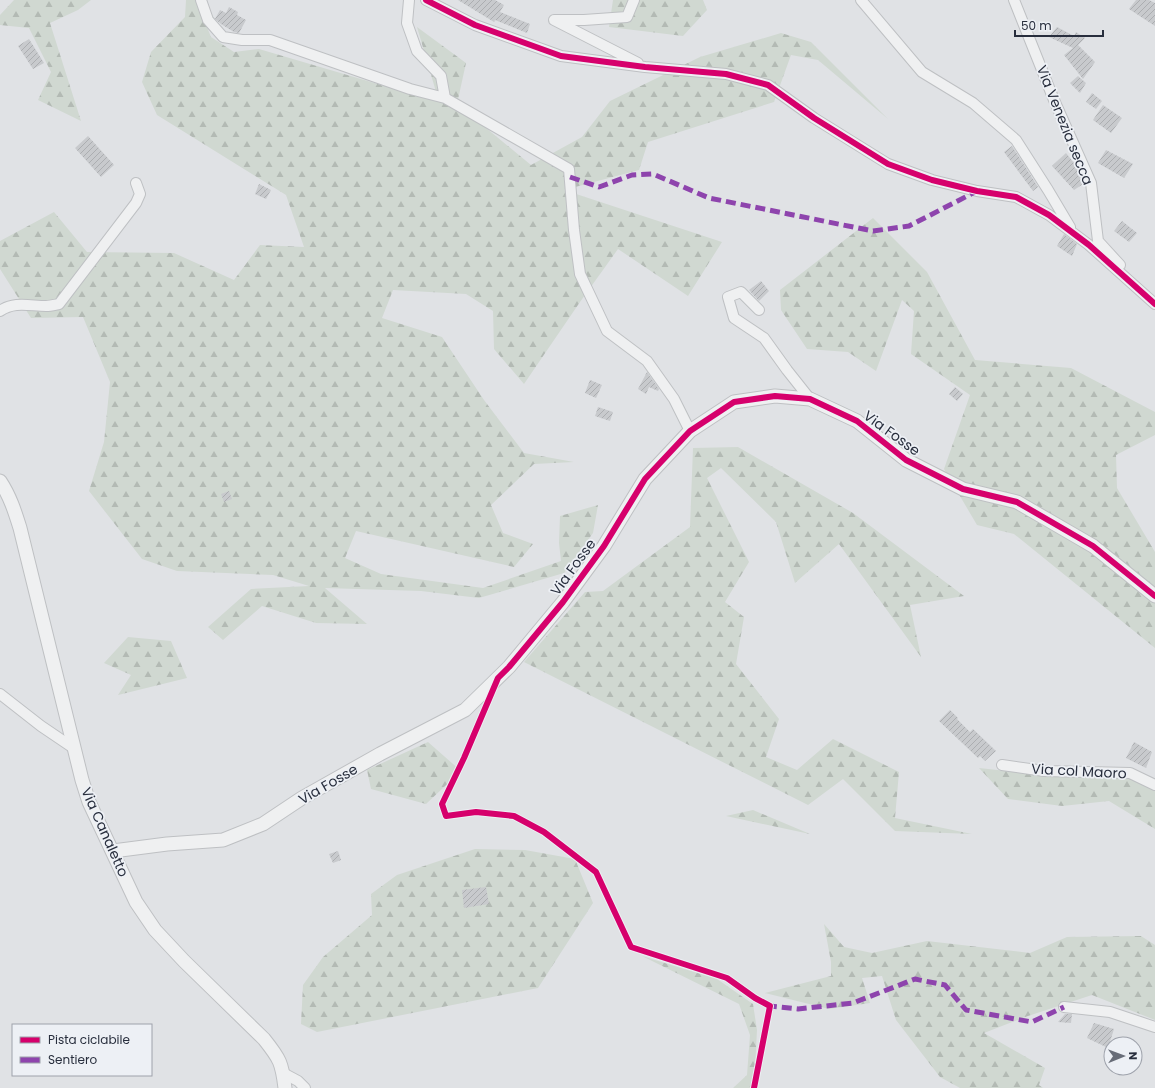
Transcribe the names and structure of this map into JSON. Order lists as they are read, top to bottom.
{
  "streets": {
    "street": [
      "Via Venezia secca",
      "Via Fosse",
      "Via col Maoro",
      "Via Canaletto"
    ]
  },
  "crossings": [
    ["Via Fosse", "Via Canaletto"]
  ],
  "legend": ["Pista ciclabile", "Sentiero"],
  "scale_bar": "50 m",
  "north": "right"
}
